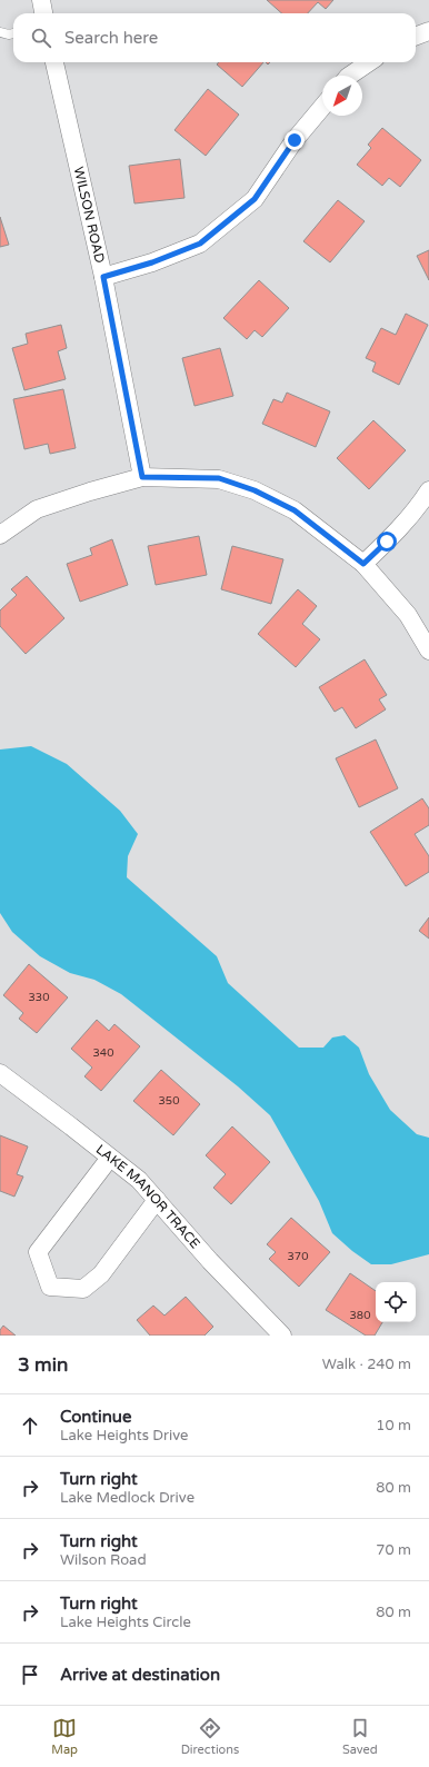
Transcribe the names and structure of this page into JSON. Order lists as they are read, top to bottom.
{
  "streets": {
    "street": ["WILSON ROAD", "LAKE MANOR TRACE"]
  },
  "house_numbers": [
    "330",
    "340",
    "350",
    "370",
    "380"
  ],
  "north": "bottom left",
  "page": {
    "search": "Search here",
    "heading": ["3 min", "Walk · 240 m"],
    "list": [
      ["Continue", "Lake Heights Drive", "10 m"],
      ["Turn right", "Lake Medlock Drive", "80 m"],
      ["Turn right", "Wilson Road", "70 m"],
      ["Turn right", "Lake Heights Circle", "80 m"],
      "Arrive at destination"
    ],
    "nav": ["Map", "Directions", "Saved"]
  }
}
